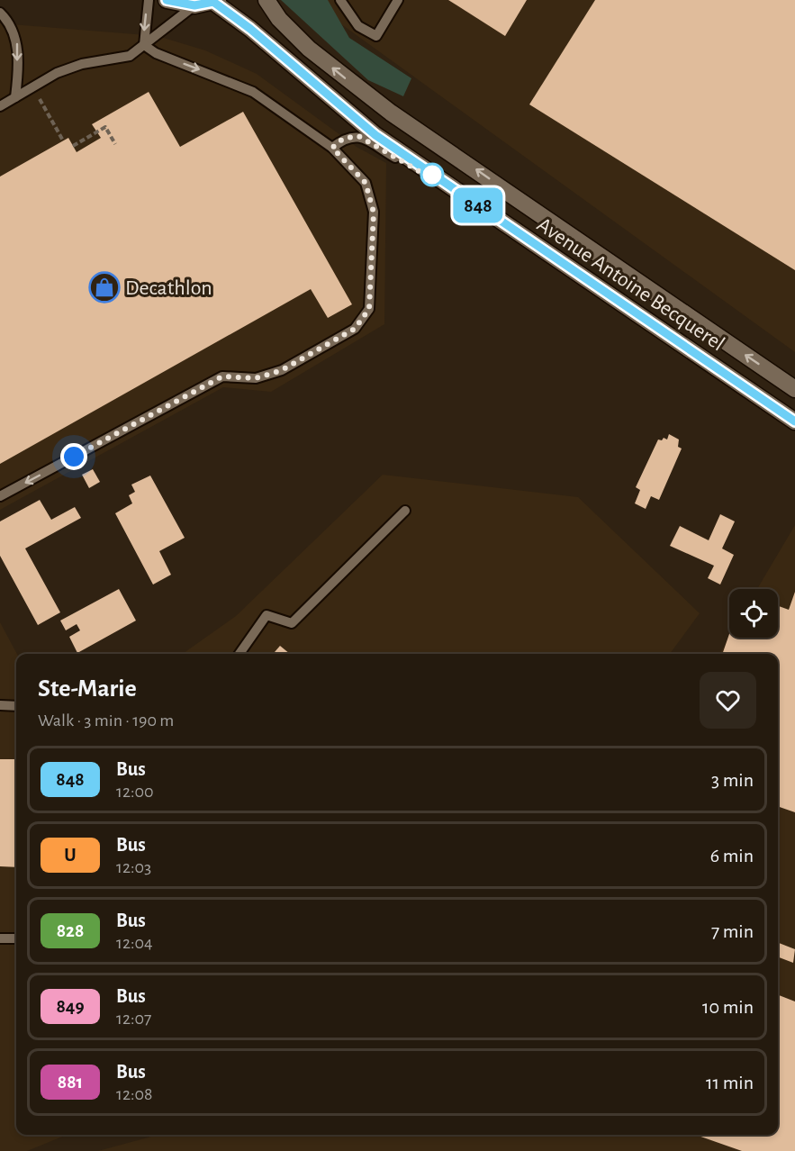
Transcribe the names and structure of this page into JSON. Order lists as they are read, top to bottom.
{
  "streets": {
    "main road": ["Avenue Antoine Becquerel"]
  },
  "places": {
    "shop": ["Decathlon"]
  },
  "lines": ["bus line 848"],
  "page": {
    "on_map": "848",
    "heading": ["Ste-Marie", "Walk · 3 min · 190 m"],
    "list": [
      {
        "mark": "848",
        "name": "Bus",
        "note": "12:00",
        "value": "3 min"
      },
      {
        "mark": "U",
        "name": "Bus",
        "note": "12:03",
        "value": "6 min"
      },
      {
        "mark": "828",
        "name": "Bus",
        "note": "12:04",
        "value": "7 min"
      },
      {
        "mark": "849",
        "name": "Bus",
        "note": "12:07",
        "value": "10 min"
      },
      {
        "mark": "881",
        "name": "Bus",
        "note": "12:08",
        "value": "11 min"
      }
    ]
  }
}
